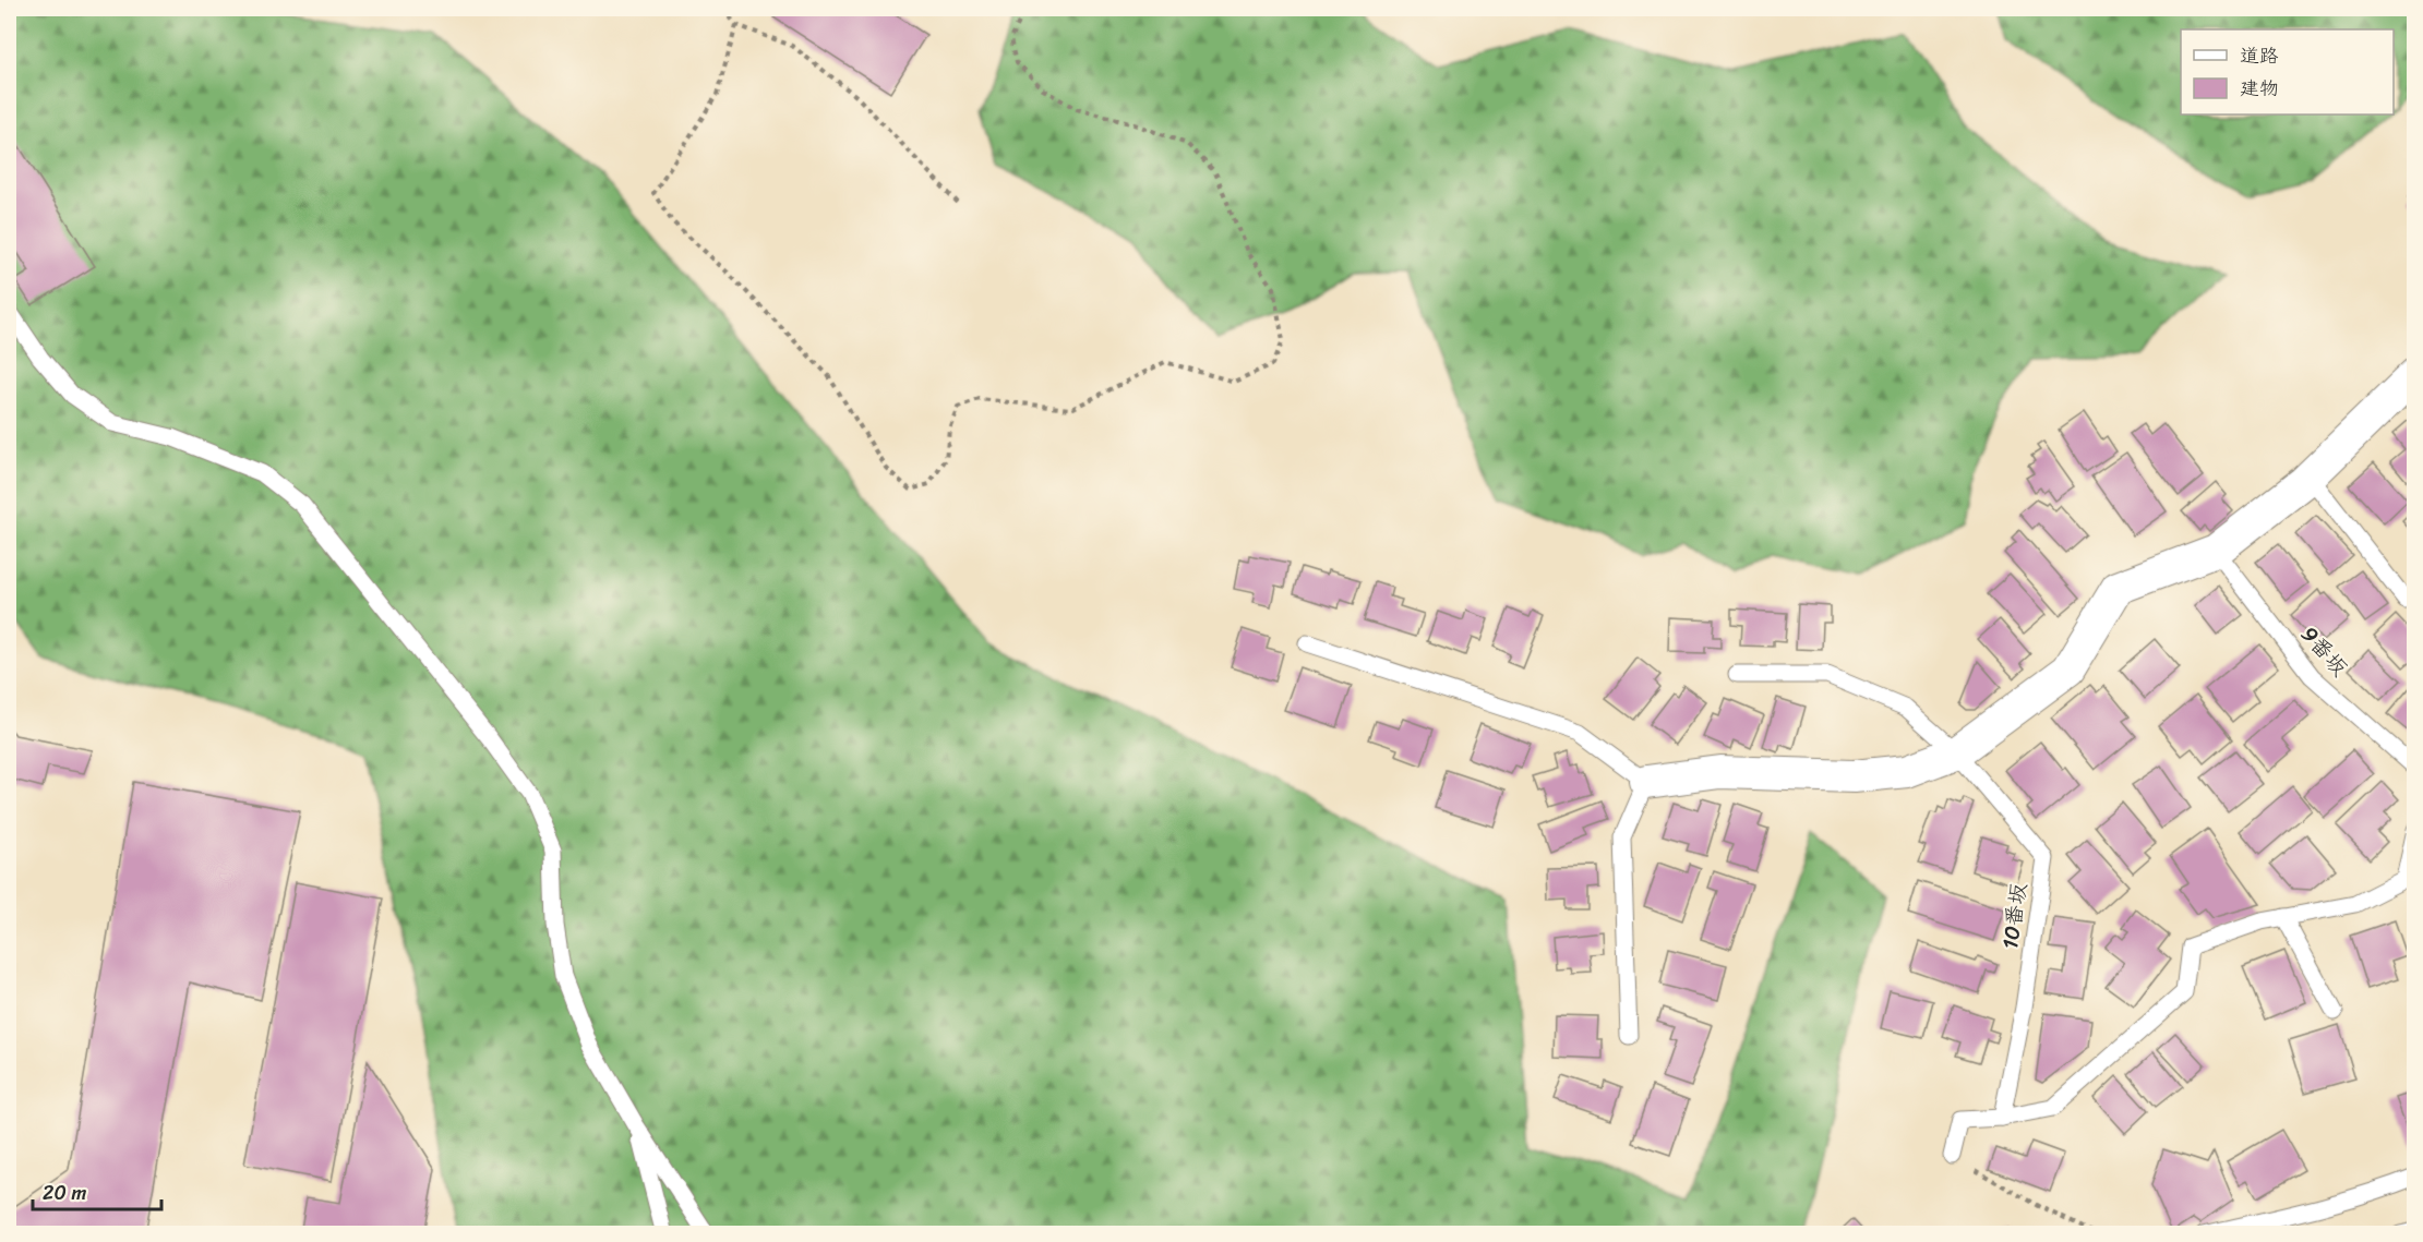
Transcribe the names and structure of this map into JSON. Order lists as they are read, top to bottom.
{
  "streets": {
    "lane": ["9番坂", "10番坂"]
  },
  "legend": ["道路", "建物"],
  "scale_bar": "20 m"
}
